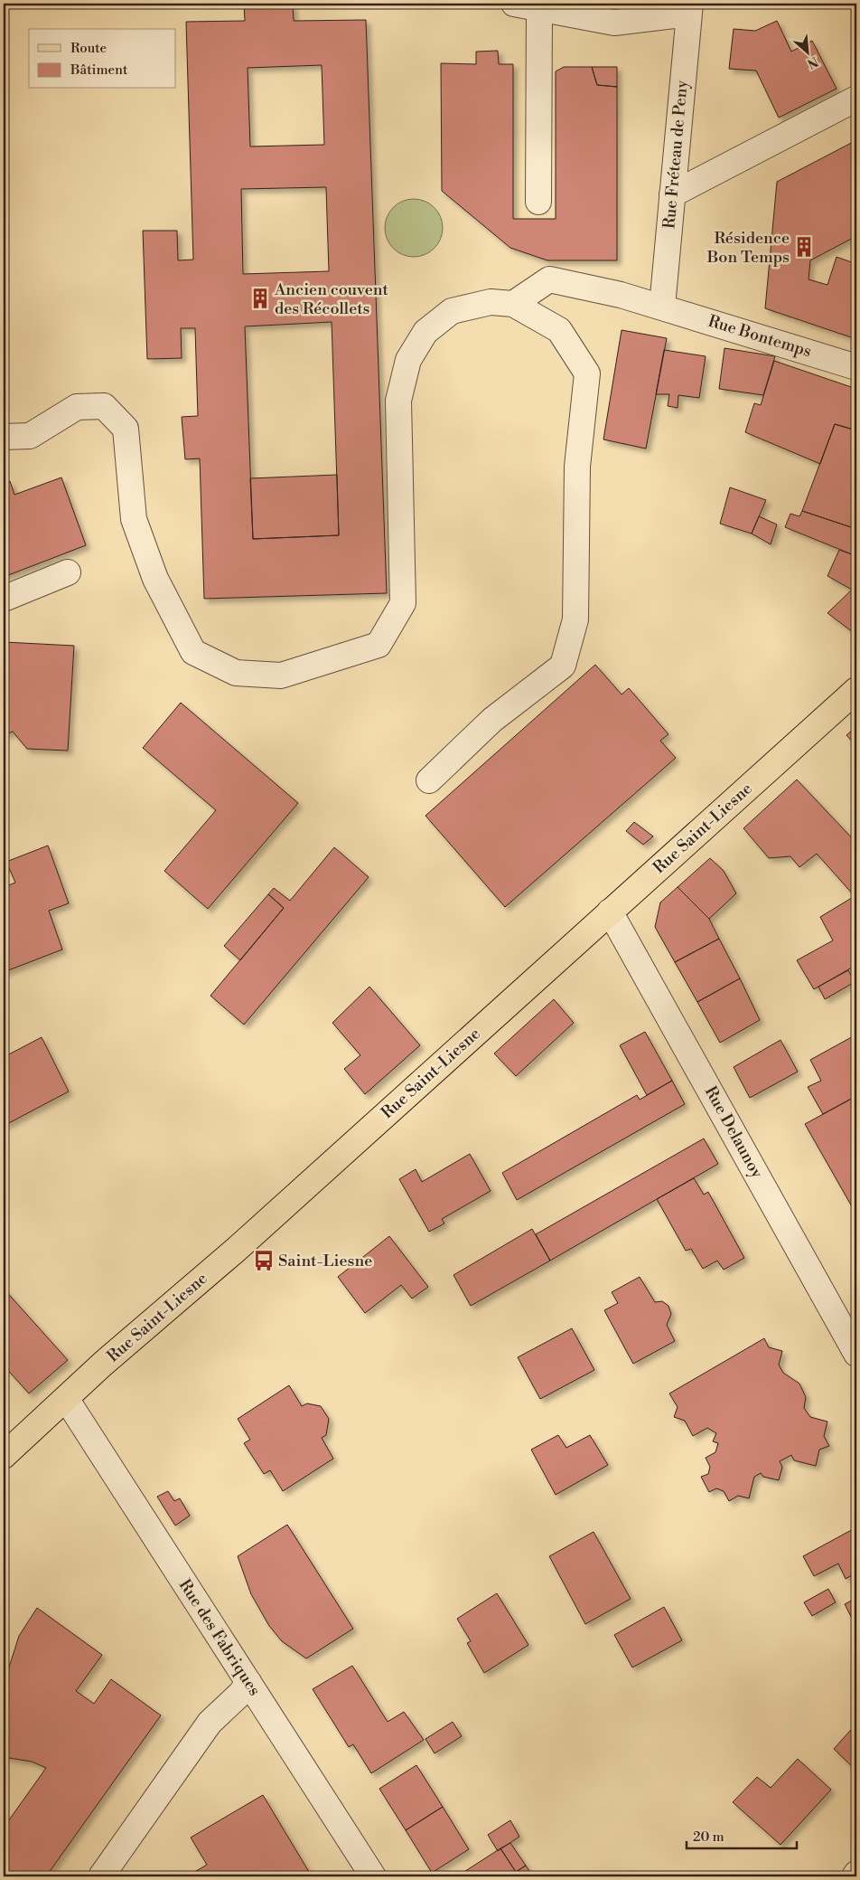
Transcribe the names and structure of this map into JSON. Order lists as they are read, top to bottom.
{
  "streets": {
    "main road": ["Rue Saint-Liesne"],
    "street": [
      "Rue Fréteau de Peny",
      "Rue Bontemps",
      "Rue Delaunoy",
      "Rue des Fabriques"
    ]
  },
  "crossings": [
    ["Rue Fréteau de Peny", "Rue Bontemps"],
    ["Rue Saint-Liesne", "Rue Delaunoy"],
    ["Rue Saint-Liesne", "Rue des Fabriques"]
  ],
  "places": {
    "building": ["Résidence Bon Temps", "Ancien couvent des Récollets"],
    "bus stop": ["Saint-Liesne"]
  },
  "legend": ["Route", "Bâtiment"],
  "scale_bar": "20 m",
  "north": "bottom right"
}
